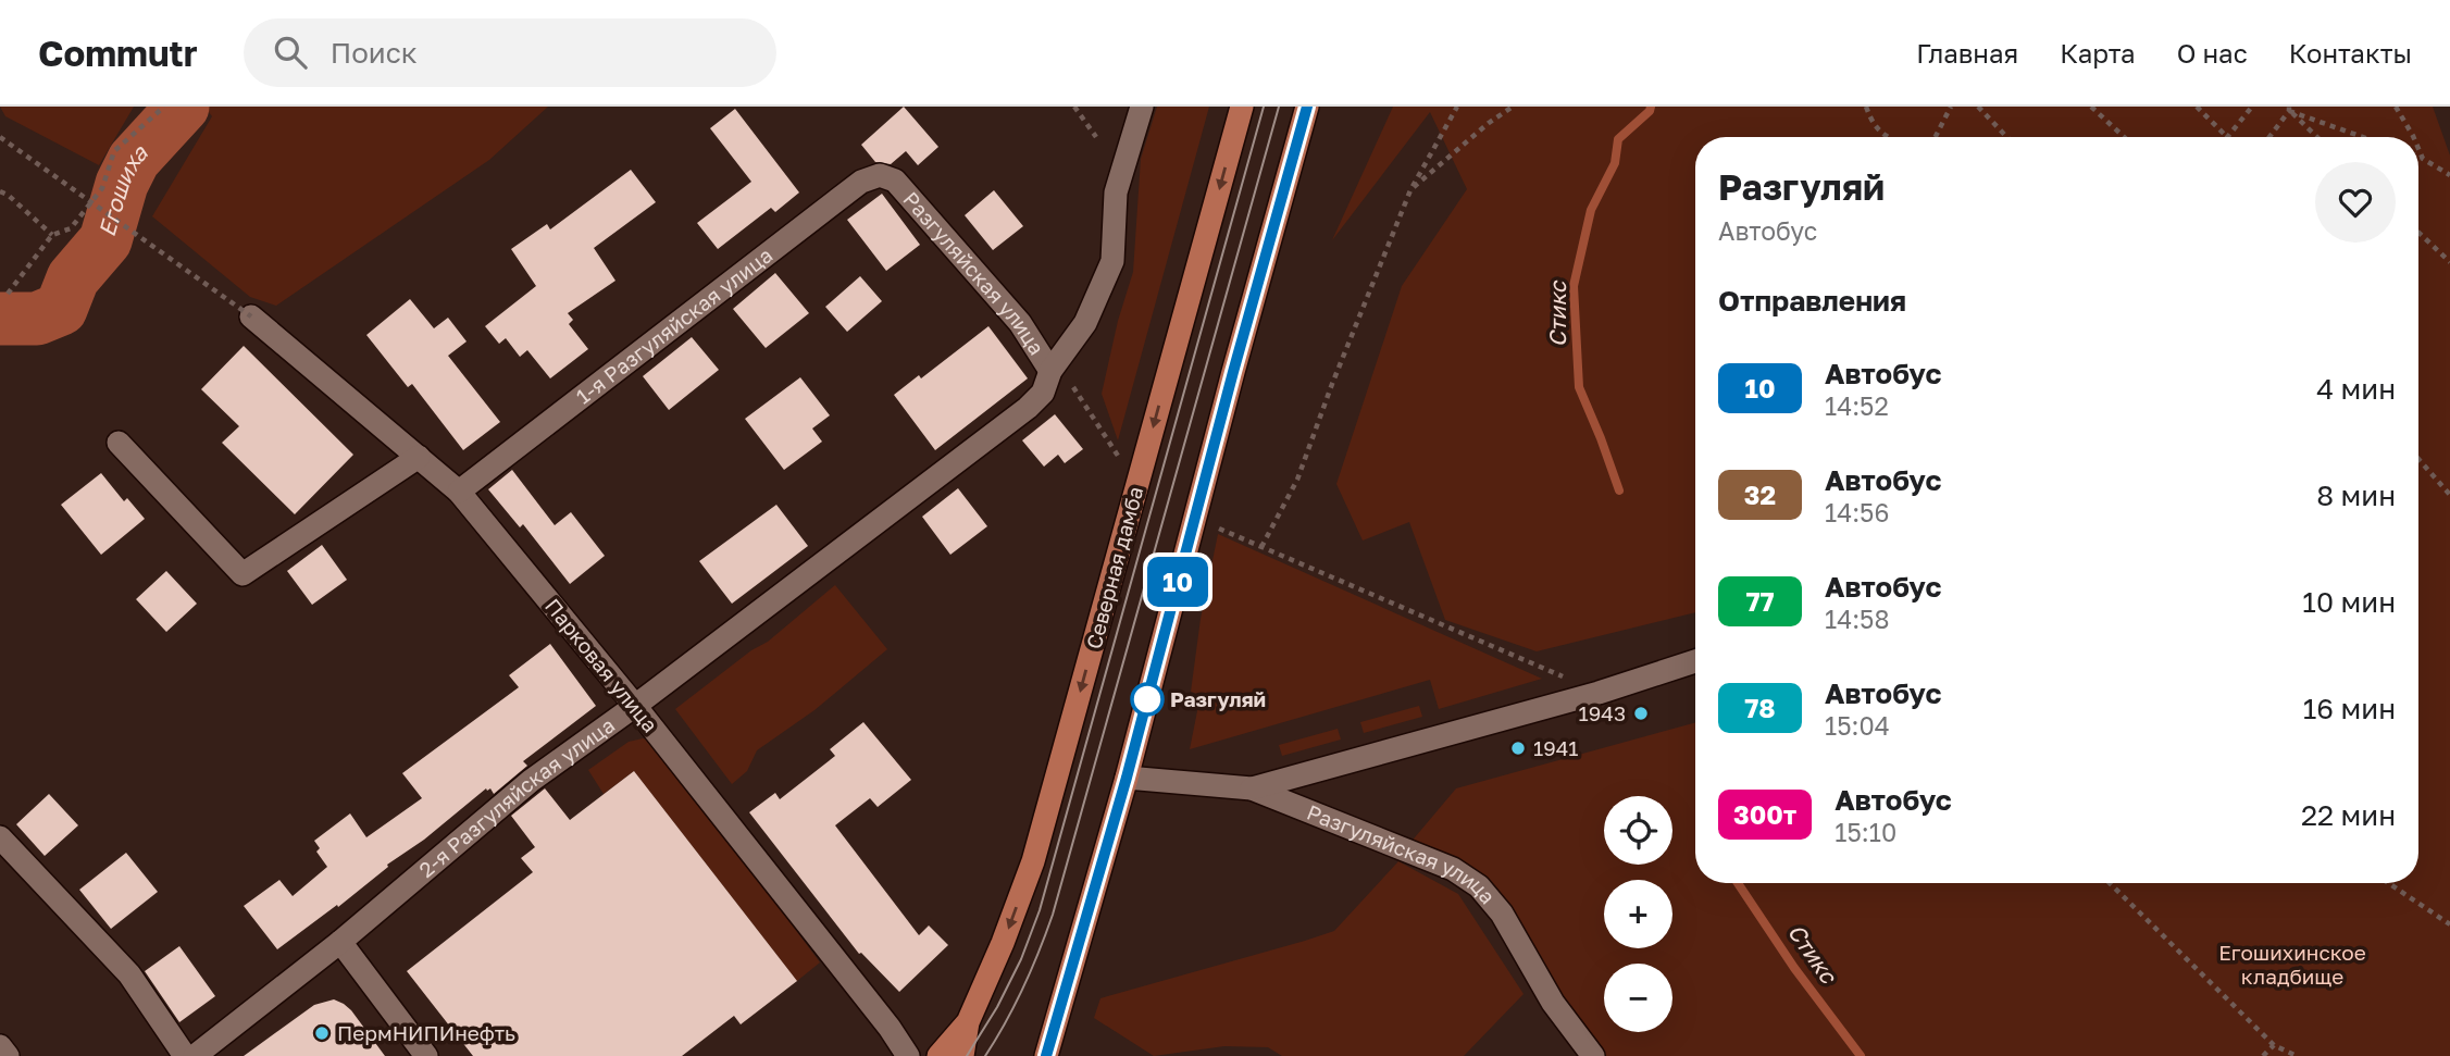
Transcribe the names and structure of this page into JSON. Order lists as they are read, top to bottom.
{
  "streets": {
    "main road": ["Северная дамба"],
    "street": [
      "Разгуляйская улица",
      "1-я Разгуляйская улица",
      "Парковая улица",
      "2-я Разгуляйская улица"
    ]
  },
  "crossings": [
    ["Разгуляйская улица", "1-я Разгуляйская улица"],
    ["Разгуляйская улица", "2-я Разгуляйская улица"],
    ["1-я Разгуляйская улица", "Парковая улица"],
    ["Парковая улица", "2-я Разгуляйская улица"]
  ],
  "water": ["Егошиха", "Стикс"],
  "parks": ["Егошихинское кладбище"],
  "places": [
    "Разгуляй",
    "1943",
    "1941",
    "ПермНИПИнефть"
  ],
  "lines": ["bus line 10"],
  "page": {
    "header": "Commutr",
    "search": "Поиск",
    "nav": [
      "Главная",
      "Карта",
      "О нас",
      "Контакты"
    ],
    "on_map": "10",
    "heading": [
      ["Разгуляй", "Автобус"],
      "Отправления"
    ],
    "list": [
      {
        "mark": "10",
        "name": "Автобус",
        "note": "14:52",
        "value": "4 мин"
      },
      {
        "mark": "32",
        "name": "Автобус",
        "note": "14:56",
        "value": "8 мин"
      },
      {
        "mark": "77",
        "name": "Автобус",
        "note": "14:58",
        "value": "10 мин"
      },
      {
        "mark": "78",
        "name": "Автобус",
        "note": "15:04",
        "value": "16 мин"
      },
      {
        "mark": "300т",
        "name": "Автобус",
        "note": "15:10",
        "value": "22 мин"
      }
    ],
    "map_buttons": ["+", "−"]
  }
}
